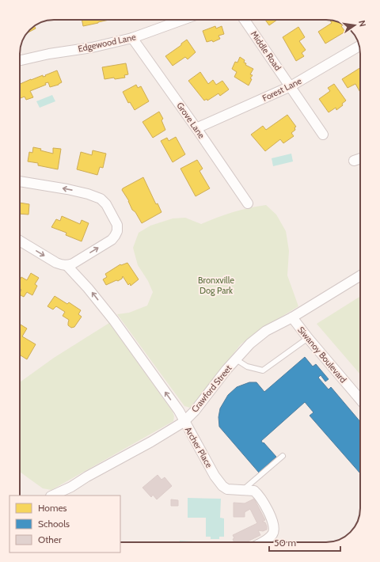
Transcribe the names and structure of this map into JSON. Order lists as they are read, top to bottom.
{
  "streets": {
    "street": [
      "Edgewood Lane",
      "Middle Road",
      "Forest Lane",
      "Grove Lane",
      "Siwanoy Boulevard",
      "Crawford Street",
      "Archer Place"
    ]
  },
  "crossings": [
    ["Edgewood Lane", "Grove Lane"],
    ["Middle Road", "Forest Lane"],
    ["Forest Lane", "Grove Lane"],
    ["Siwanoy Boulevard", "Crawford Street"],
    ["Crawford Street", "Archer Place"]
  ],
  "one_way": ["Archer Place"],
  "parks": ["Bronxville Dog Park"],
  "legend": ["Homes", "Schools", "Other"],
  "scale_bar": "50 m",
  "north": "right"
}
